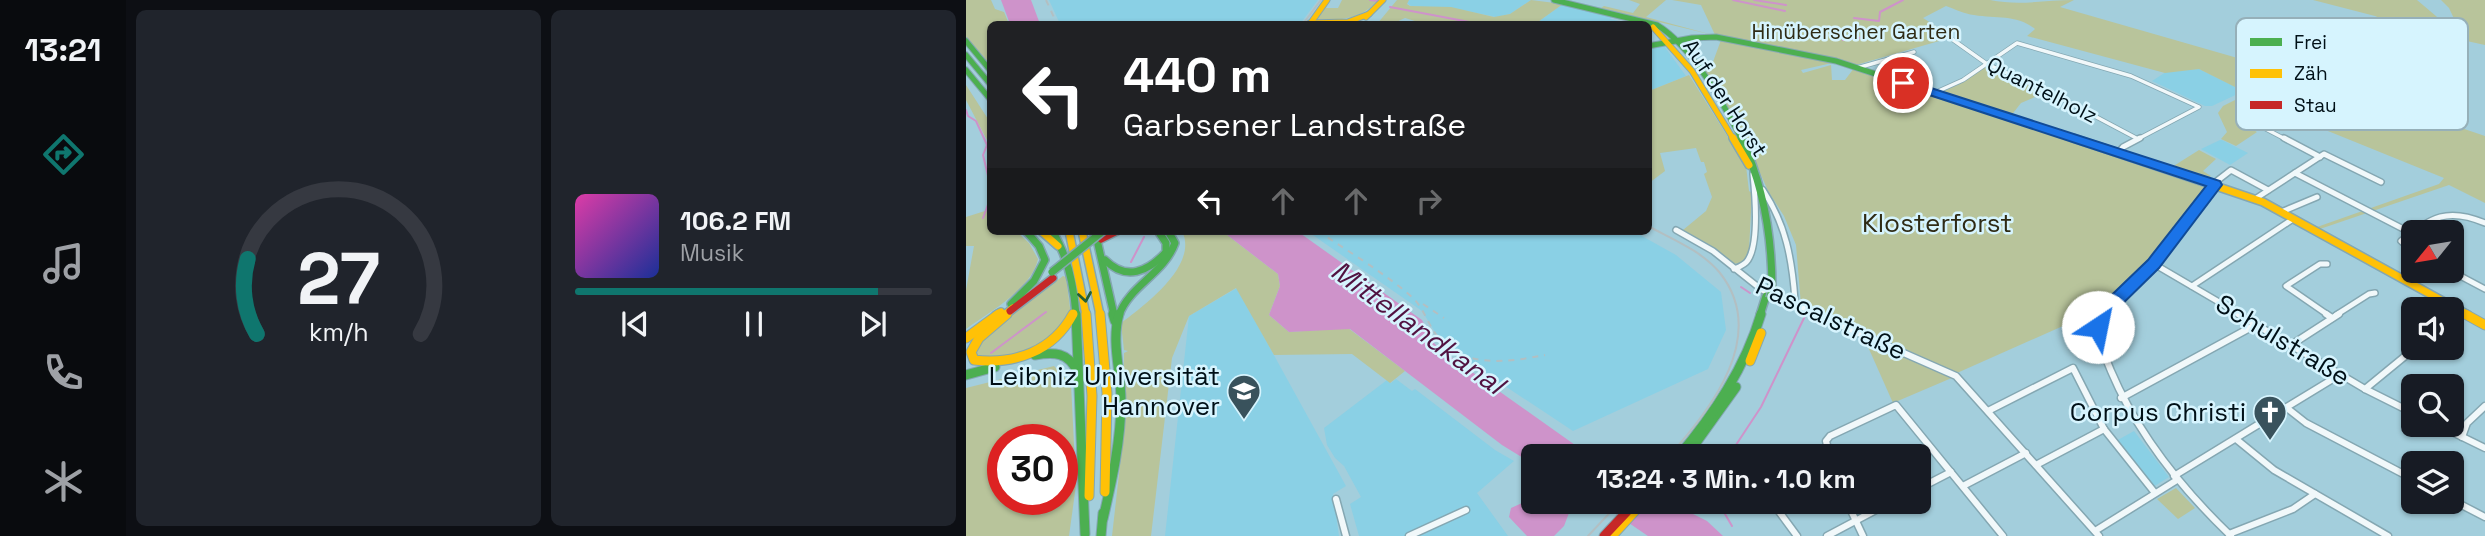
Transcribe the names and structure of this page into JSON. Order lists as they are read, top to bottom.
{
  "streets": {
    "main road": ["Auf der Horst"],
    "street": ["Quantelholz", "Pascalstraße", "Schulstraße"]
  },
  "crossings": [
    ["Auf der Horst", "Pascalstraße"]
  ],
  "water": ["Mittellandkanal"],
  "parks": ["Hinüberscher Garten", "Klosterforst"],
  "places": {
    "school or university": ["Leibniz Universität Hannover"],
    "church": ["Corpus Christi"]
  },
  "legend": ["Frei", "Zäh", "Stau"],
  "north": "bottom left",
  "page": {
    "tabs": "13:21",
    "turn": ["440 m", "Garbsener Landstraße"],
    "song": ["106.2 FM", "Musik"],
    "limit": "30",
    "trip": "13:24 · 3 Min. · 1.0 km",
    "gauge": ["27", "km/h"]
  }
}
